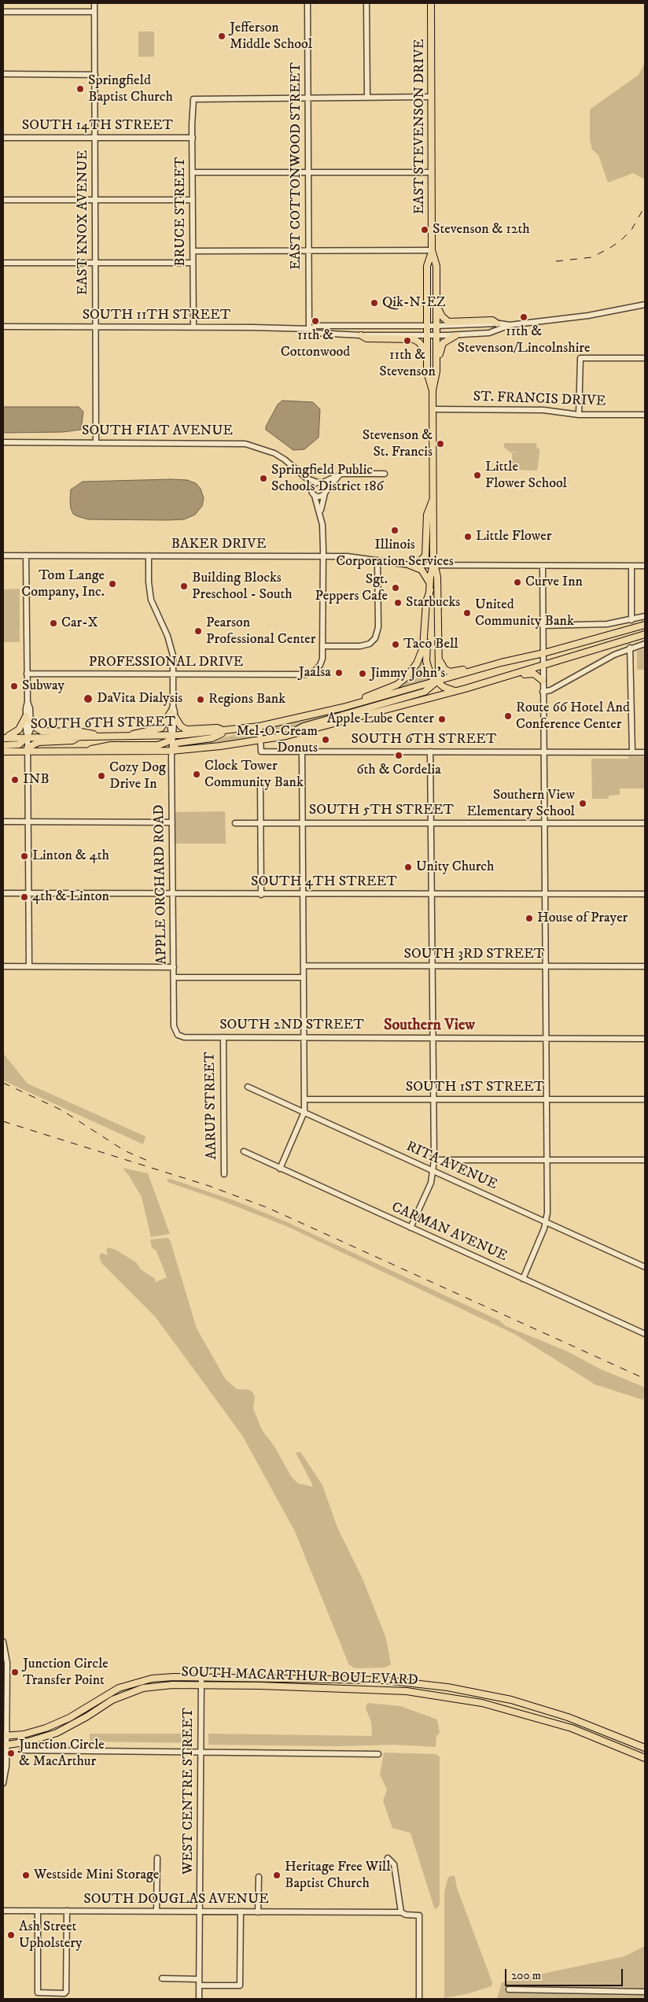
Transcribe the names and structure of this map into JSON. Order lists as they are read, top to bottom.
{
  "streets": {
    "main road": ["EAST STEVENSON DRIVE", "SOUTH 6TH STREET", "SOUTH MACARTHUR BOULEVARD"],
    "street": [
      "SOUTH 14TH STREET",
      "EAST COTTONWOOD STREET",
      "BRUCE STREET",
      "EAST KNOX AVENUE",
      "SOUTH 11TH STREET",
      "ST. FRANCIS DRIVE",
      "SOUTH FIAT AVENUE",
      "BAKER DRIVE",
      "PROFESSIONAL DRIVE",
      "SOUTH 5TH STREET",
      "SOUTH 4TH STREET",
      "APPLE ORCHARD ROAD",
      "SOUTH 3RD STREET",
      "SOUTH 2ND STREET",
      "SOUTH 1ST STREET",
      "AARUP STREET",
      "RITA AVENUE",
      "CARMAN AVENUE",
      "WEST CENTRE STREET",
      "SOUTH DOUGLAS AVENUE"
    ]
  },
  "crossings": [
    ["SOUTH 14TH STREET", "BRUCE STREET"],
    ["SOUTH 14TH STREET", "EAST KNOX AVENUE"],
    ["EAST STEVENSON DRIVE", "SOUTH 11TH STREET"],
    ["EAST STEVENSON DRIVE", "ST. FRANCIS DRIVE"],
    ["EAST STEVENSON DRIVE", "BAKER DRIVE"],
    ["EAST COTTONWOOD STREET", "BRUCE STREET"],
    ["EAST COTTONWOOD STREET", "SOUTH 11TH STREET"],
    ["BRUCE STREET", "SOUTH 11TH STREET"],
    ["EAST KNOX AVENUE", "SOUTH 11TH STREET"],
    ["EAST KNOX AVENUE", "SOUTH FIAT AVENUE"],
    ["BAKER DRIVE", "APPLE ORCHARD ROAD"],
    ["PROFESSIONAL DRIVE", "APPLE ORCHARD ROAD"],
    ["SOUTH 6TH STREET", "APPLE ORCHARD ROAD"],
    ["SOUTH 4TH STREET", "APPLE ORCHARD ROAD"],
    ["APPLE ORCHARD ROAD", "SOUTH 2ND STREET"],
    ["SOUTH 2ND STREET", "AARUP STREET"],
    ["SOUTH MACARTHUR BOULEVARD", "WEST CENTRE STREET"],
    ["WEST CENTRE STREET", "SOUTH DOUGLAS AVENUE"]
  ],
  "districts": ["Southern View"],
  "places": [
    "Jefferson Middle School",
    "Springfield Baptist Church",
    "Stevenson & 12th",
    "Qik-N-EZ",
    "11th & Stevenson/Lincolnshire",
    "11th & Cottonwood",
    "11th & Stevenson",
    "Stevenson & St. Francis",
    "Little Flower School",
    "Springfield Public Schools District 186",
    "Illinois Corporation Services",
    "Little Flower",
    "Curve Inn",
    "Tom Lange Company, Inc.",
    "Building Blocks Preschool - South",
    "Sgt. Peppers Cafe",
    "Starbucks",
    "United Community Bank",
    "Car-X",
    "Pearson Professional Center",
    "Taco Bell",
    "Jaalsa",
    "Jimmy John's",
    "Subway",
    "DaVita Dialysis",
    "Regions Bank",
    "Route 66 Hotel And Conference Center",
    "Apple Lube Center",
    "Mel-O-Cream Donuts",
    "6th & Cordelia",
    "Clock Tower Community Bank",
    "Cozy Dog Drive In",
    "INB",
    "Southern View Elementary School",
    "Linton & 4th",
    "Unity Church",
    "4th & Linton",
    "House of Prayer",
    "Junction Circle Transfer Point",
    "Junction Circle & MacArthur",
    "Westside Mini Storage",
    "Heritage Free Will Baptist Church",
    "Ash Street Upholstery"
  ],
  "scale_bar": "200 m"
}
